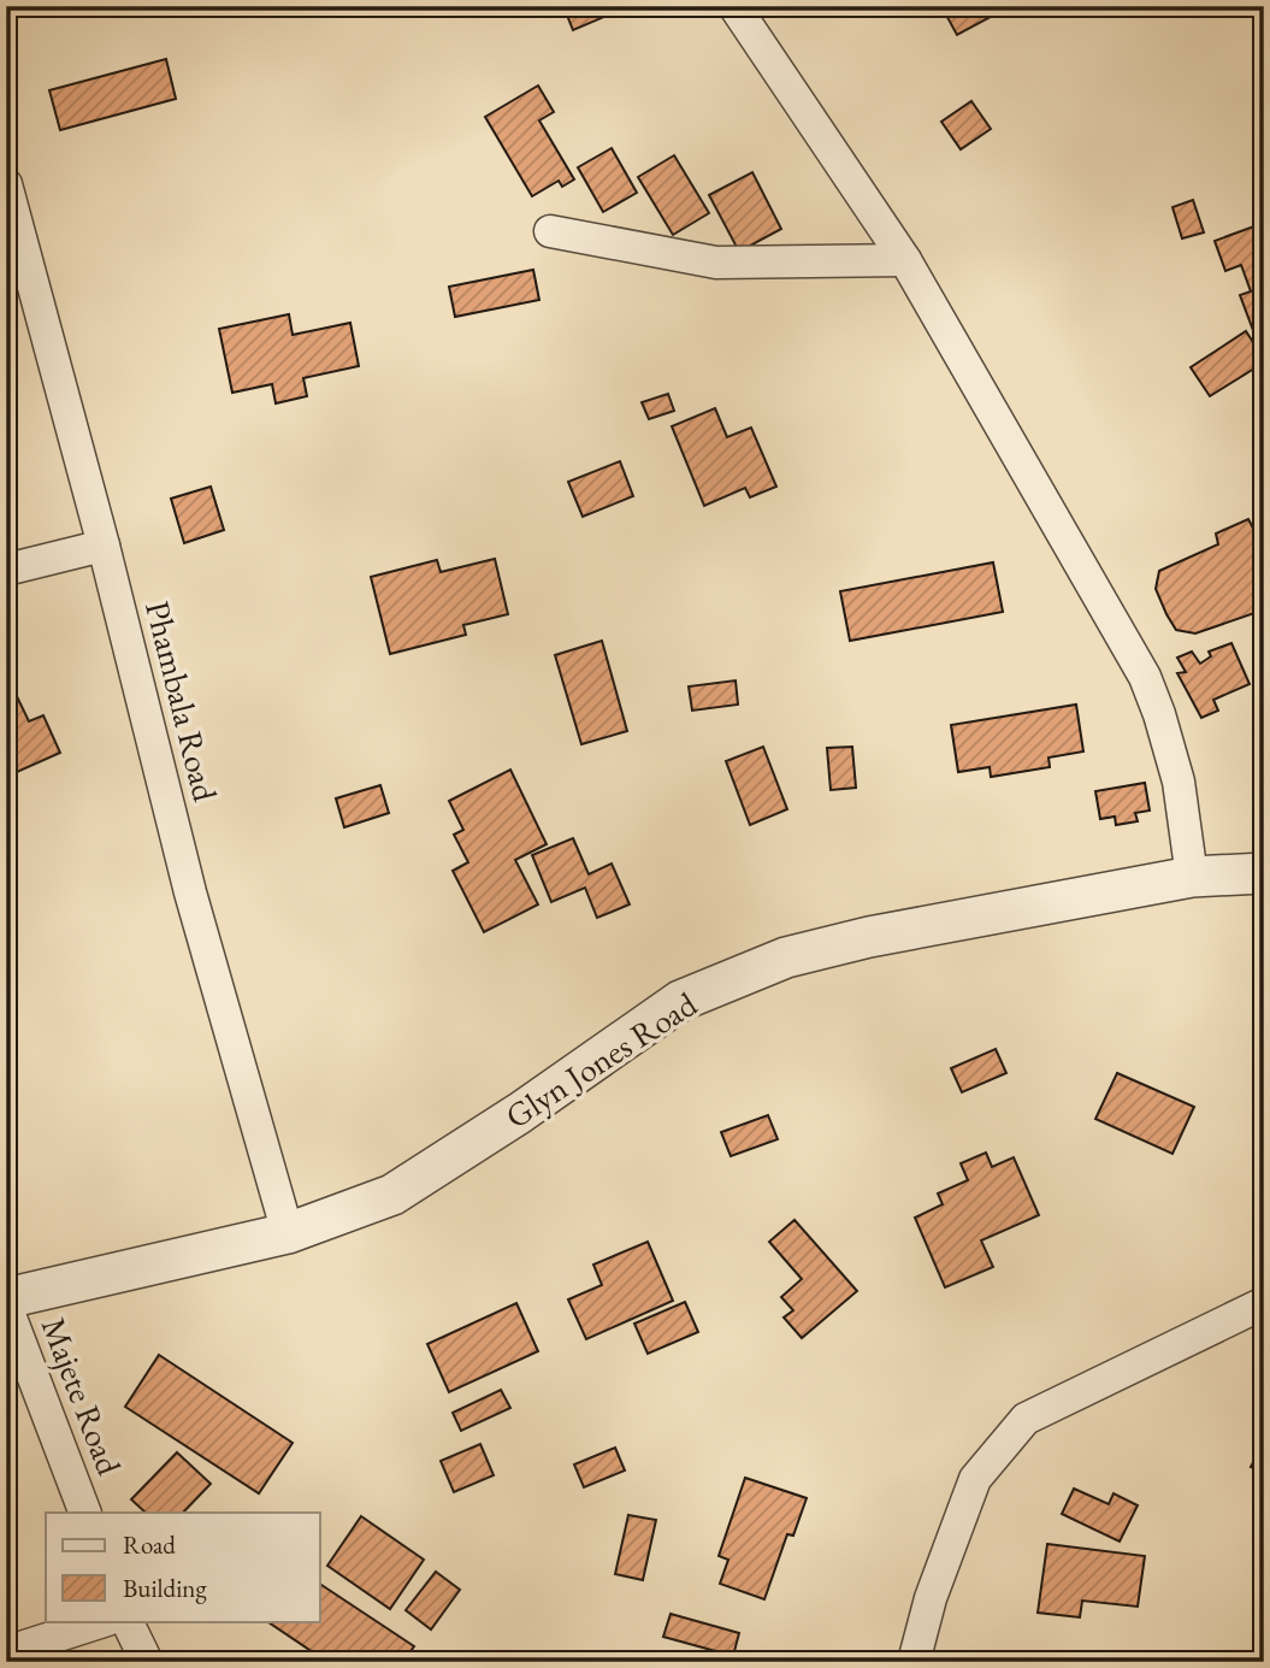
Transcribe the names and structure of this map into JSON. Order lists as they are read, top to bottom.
{
  "streets": {
    "street": ["Phambala Road", "Glyn Jones Road", "Majete Road"]
  },
  "crossings": [
    ["Phambala Road", "Glyn Jones Road"]
  ],
  "legend": ["Road", "Building"]
}
